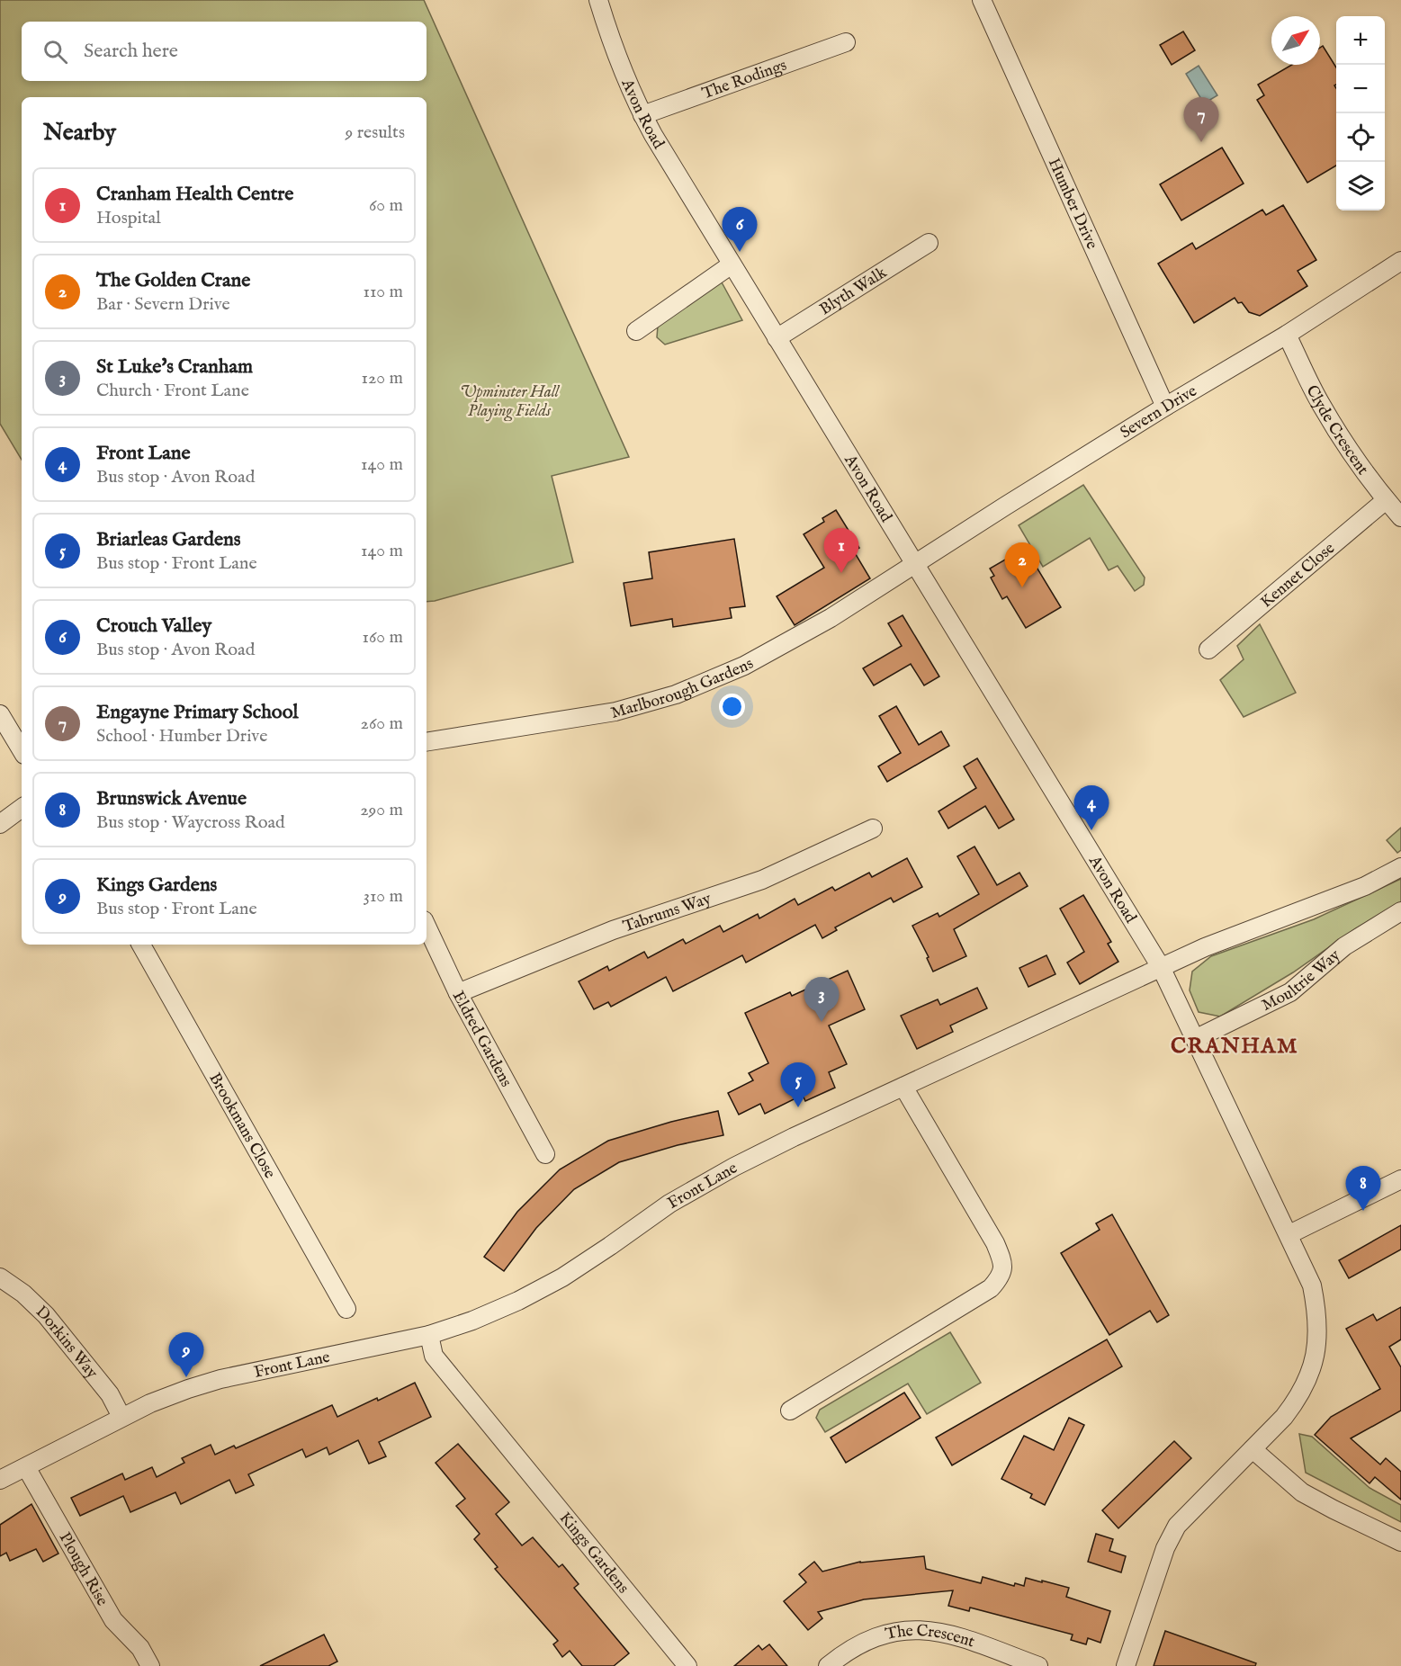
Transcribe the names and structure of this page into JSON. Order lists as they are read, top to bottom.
{
  "streets": {
    "street": [
      "The Rodings",
      "Avon Road",
      "Humber Drive",
      "Blyth Walk",
      "Severn Drive",
      "Clyde Crescent",
      "Kennet Close",
      "Marlborough Gardens",
      "Tabrums Way",
      "Moultrie Way",
      "Eldred Gardens",
      "Brookmans Close",
      "Front Lane",
      "Dorkins Way",
      "Kings Gardens",
      "Plough Rise",
      "The Crescent"
    ]
  },
  "crossings": [
    ["The Rodings", "Avon Road"],
    ["Avon Road", "Blyth Walk"],
    ["Avon Road", "Severn Drive"],
    ["Avon Road", "Marlborough Gardens"],
    ["Avon Road", "Moultrie Way"],
    ["Avon Road", "Front Lane"],
    ["Humber Drive", "Severn Drive"],
    ["Severn Drive", "Clyde Crescent"],
    ["Severn Drive", "Marlborough Gardens"],
    ["Clyde Crescent", "Kennet Close"],
    ["Tabrums Way", "Eldred Gardens"],
    ["Front Lane", "Dorkins Way"],
    ["Front Lane", "Kings Gardens"],
    ["Front Lane", "Plough Rise"]
  ],
  "districts": ["CRANHAM"],
  "parks": ["Upminster Hall Playing Fields"],
  "north": "top right",
  "page": {
    "map_buttons": ["+", "−"],
    "search": "Search here",
    "pins": [
      "7",
      "6",
      "1",
      "2",
      "4",
      "3",
      "5",
      "8",
      "9"
    ],
    "heading": ["Nearby", "9 results"],
    "list": [
      {
        "mark": "1",
        "name": "Cranham Health Centre",
        "note": "Hospital",
        "value": "60 m"
      },
      {
        "mark": "2",
        "name": "The Golden Crane",
        "note": "Bar · Severn Drive",
        "value": "110 m"
      },
      {
        "mark": "3",
        "name": "St Luke's Cranham",
        "note": "Church · Front Lane",
        "value": "120 m"
      },
      {
        "mark": "4",
        "name": "Front Lane",
        "note": "Bus stop · Avon Road",
        "value": "140 m"
      },
      {
        "mark": "5",
        "name": "Briarleas Gardens",
        "note": "Bus stop · Front Lane",
        "value": "140 m"
      },
      {
        "mark": "6",
        "name": "Crouch Valley",
        "note": "Bus stop · Avon Road",
        "value": "160 m"
      },
      {
        "mark": "7",
        "name": "Engayne Primary School",
        "note": "School · Humber Drive",
        "value": "260 m"
      },
      {
        "mark": "8",
        "name": "Brunswick Avenue",
        "note": "Bus stop · Waycross Road",
        "value": "290 m"
      },
      {
        "mark": "9",
        "name": "Kings Gardens",
        "note": "Bus stop · Front Lane",
        "value": "310 m"
      }
    ]
  }
}
